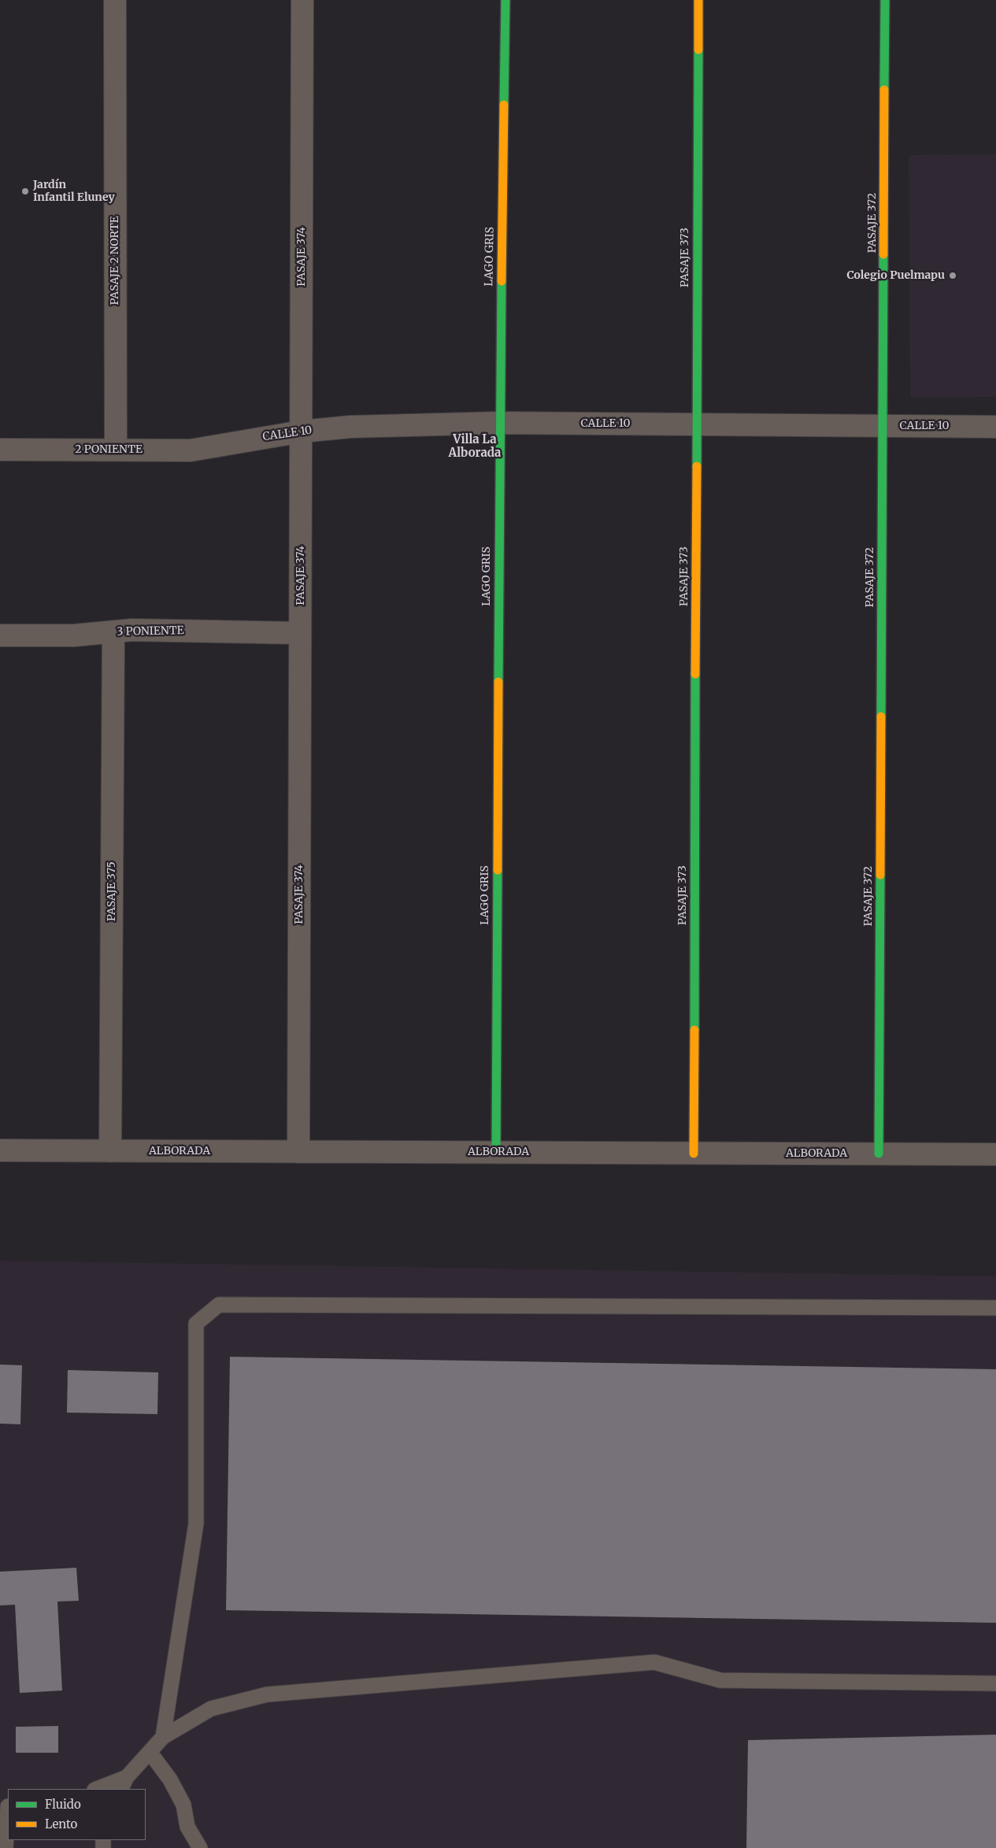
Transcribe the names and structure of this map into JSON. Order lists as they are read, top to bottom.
{
  "streets": {
    "street": [
      "PASAJE 372",
      "PASAJE 374",
      "LAGO GRIS",
      "PASAJE 373",
      "PASAJE 2 NORTE",
      "CALLE 10",
      "2 PONIENTE",
      "3 PONIENTE",
      "PASAJE 375",
      "ALBORADA"
    ]
  },
  "crossings": [
    ["PASAJE 372", "CALLE 10"],
    ["PASAJE 372", "ALBORADA"],
    ["PASAJE 374", "CALLE 10"],
    ["PASAJE 374", "3 PONIENTE"],
    ["PASAJE 374", "ALBORADA"],
    ["LAGO GRIS", "CALLE 10"],
    ["LAGO GRIS", "ALBORADA"],
    ["PASAJE 373", "CALLE 10"],
    ["PASAJE 373", "ALBORADA"],
    ["PASAJE 2 NORTE", "2 PONIENTE"],
    ["CALLE 10", "2 PONIENTE"],
    ["3 PONIENTE", "PASAJE 375"],
    ["PASAJE 375", "ALBORADA"]
  ],
  "districts": ["Villa La Alborada"],
  "places": ["Jardín Infantil Eluney", "Colegio Puelmapu"],
  "legend": ["Fluido", "Lento"]
}
